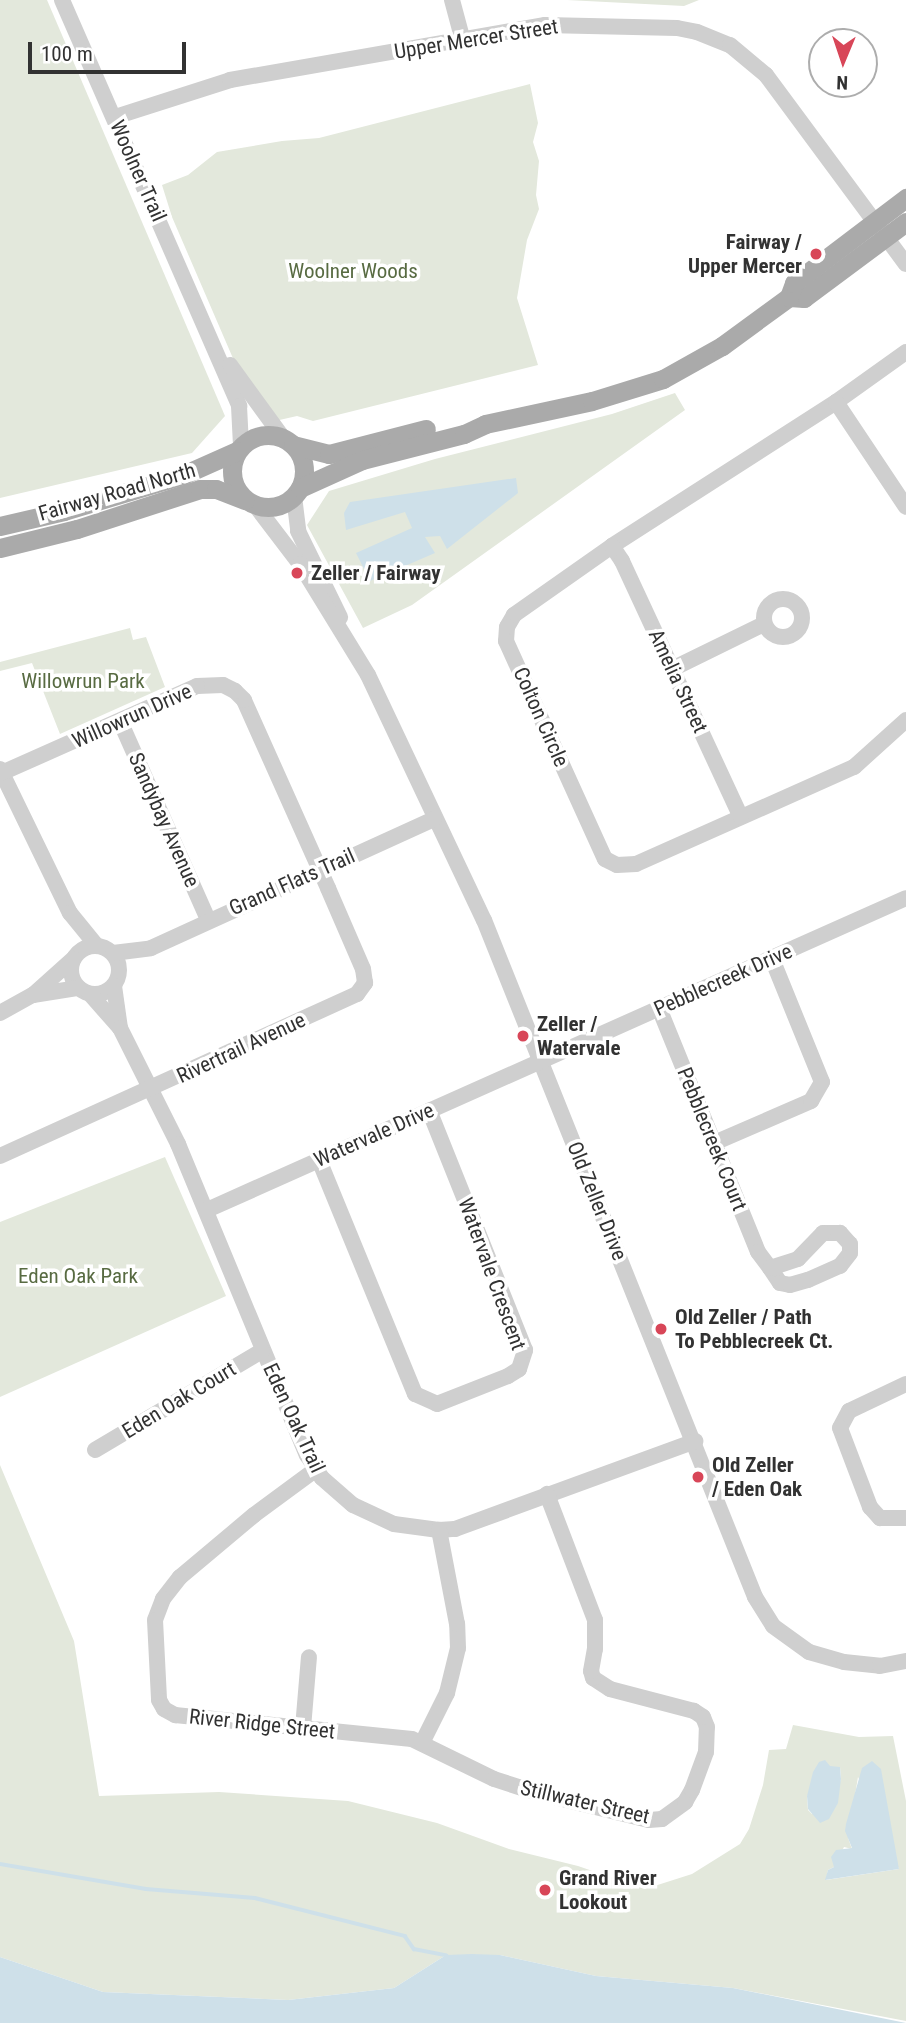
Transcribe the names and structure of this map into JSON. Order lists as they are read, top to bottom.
{
  "streets": {
    "main road": ["Fairway Road North"],
    "street": [
      "Upper Mercer Street",
      "Woolner Trail",
      "Amelia Street",
      "Willowrun Drive",
      "Colton Circle",
      "Sandybay Avenue",
      "Grand Flats Trail",
      "Pebblecreek Drive",
      "Rivertrail Avenue",
      "Watervale Drive",
      "Pebblecreek Court",
      "Old Zeller Drive",
      "Watervale Crescent",
      "Eden Oak Court",
      "Eden Oak Trail",
      "River Ridge Street",
      "Stillwater Street"
    ]
  },
  "crossings": [
    ["Upper Mercer Street", "Woolner Trail"],
    ["Woolner Trail", "Fairway Road North"],
    ["Woolner Trail", "Old Zeller Drive"],
    ["Fairway Road North", "Old Zeller Drive"],
    ["Amelia Street", "Colton Circle"],
    ["Willowrun Drive", "Sandybay Avenue"],
    ["Willowrun Drive", "Grand Flats Trail"],
    ["Willowrun Drive", "Rivertrail Avenue"],
    ["Sandybay Avenue", "Grand Flats Trail"],
    ["Grand Flats Trail", "Rivertrail Avenue"],
    ["Grand Flats Trail", "Old Zeller Drive"],
    ["Grand Flats Trail", "Eden Oak Trail"],
    ["Pebblecreek Drive", "Watervale Drive"],
    ["Pebblecreek Drive", "Pebblecreek Court"],
    ["Pebblecreek Drive", "Old Zeller Drive"],
    ["Rivertrail Avenue", "Eden Oak Trail"],
    ["Watervale Drive", "Old Zeller Drive"],
    ["Watervale Drive", "Watervale Crescent"],
    ["Watervale Drive", "Eden Oak Trail"],
    ["Old Zeller Drive", "Eden Oak Trail"],
    ["Eden Oak Court", "Eden Oak Trail"],
    ["Eden Oak Trail", "River Ridge Street"],
    ["Eden Oak Trail", "Stillwater Street"],
    ["River Ridge Street", "Stillwater Street"]
  ],
  "parks": ["Woolner Woods", "Willowrun Park", "Eden Oak Park"],
  "places": [
    "Fairway / Upper Mercer",
    "Zeller / Fairway",
    "Zeller / Watervale",
    "Old Zeller / Path To Pebblecreek Ct.",
    "Old Zeller / Eden Oak",
    "Grand River Lookout"
  ],
  "scale_bar": "100 m",
  "north": "bottom"
}
